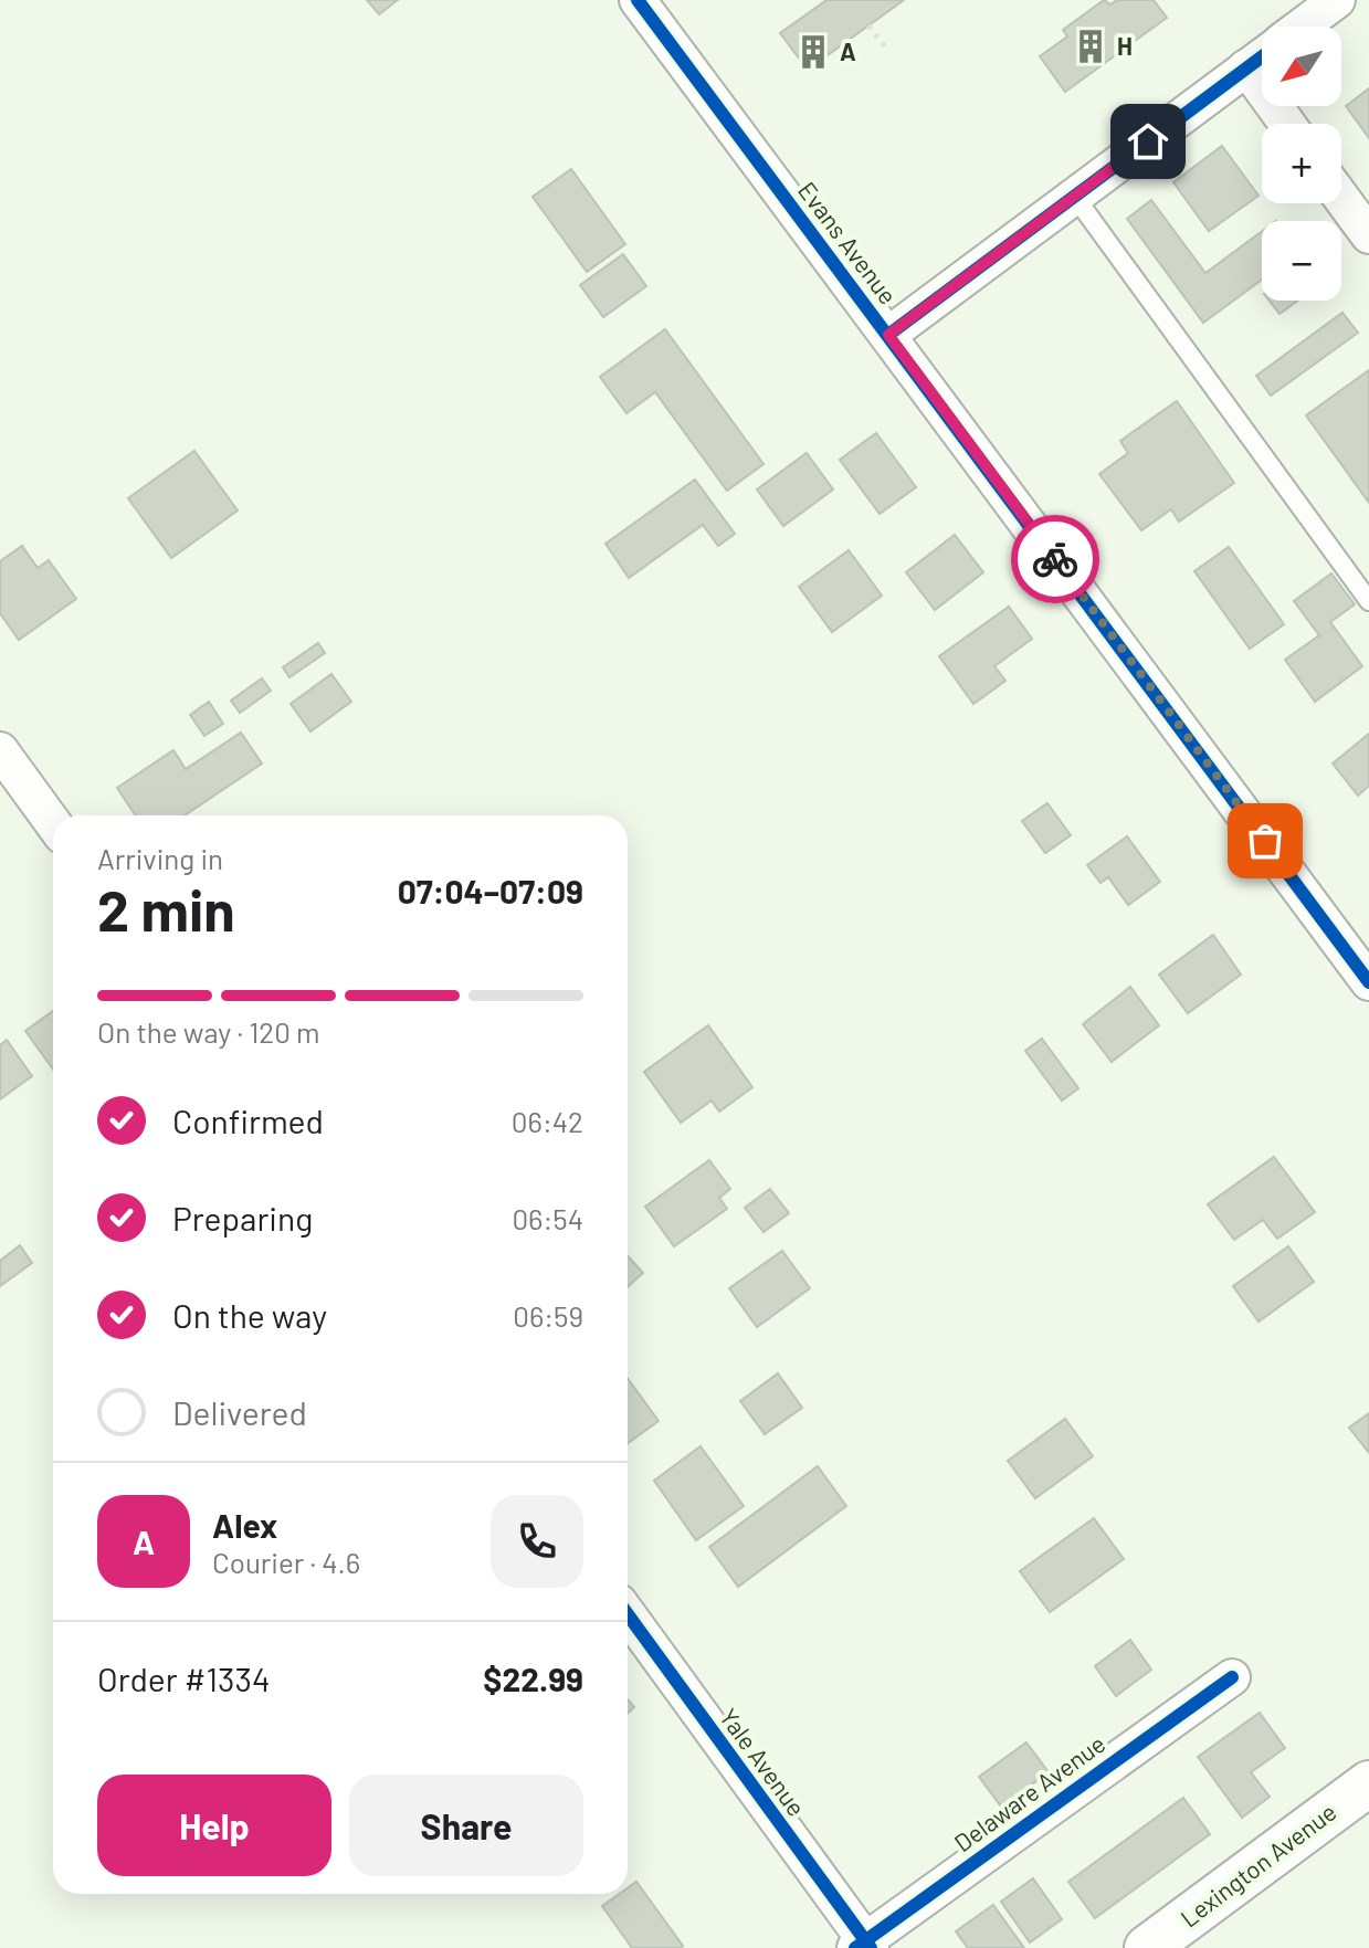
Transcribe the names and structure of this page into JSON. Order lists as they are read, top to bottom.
{
  "streets": {
    "street": [
      "Evans Avenue",
      "Yale Avenue",
      "Delaware Avenue",
      "Lexington Avenue"
    ]
  },
  "crossings": [
    ["Yale Avenue", "Delaware Avenue"]
  ],
  "places": {
    "building": ["H", "A"]
  },
  "north": "bottom left",
  "page": {
    "map_buttons": ["+", "−"],
    "heading": ["2 min", "Arriving in", "07:04–07:09"],
    "panel": [
      "Alex",
      "Courier · 4.6",
      "Order #1334",
      "$22.99"
    ],
    "bar": "On the way · 120 m",
    "list": [
      ["Confirmed", "06:42"],
      ["Preparing", "06:54"],
      ["On the way", "06:59"],
      "Delivered"
    ],
    "round": "A",
    "buttons": ["Help", "Share"]
  }
}
